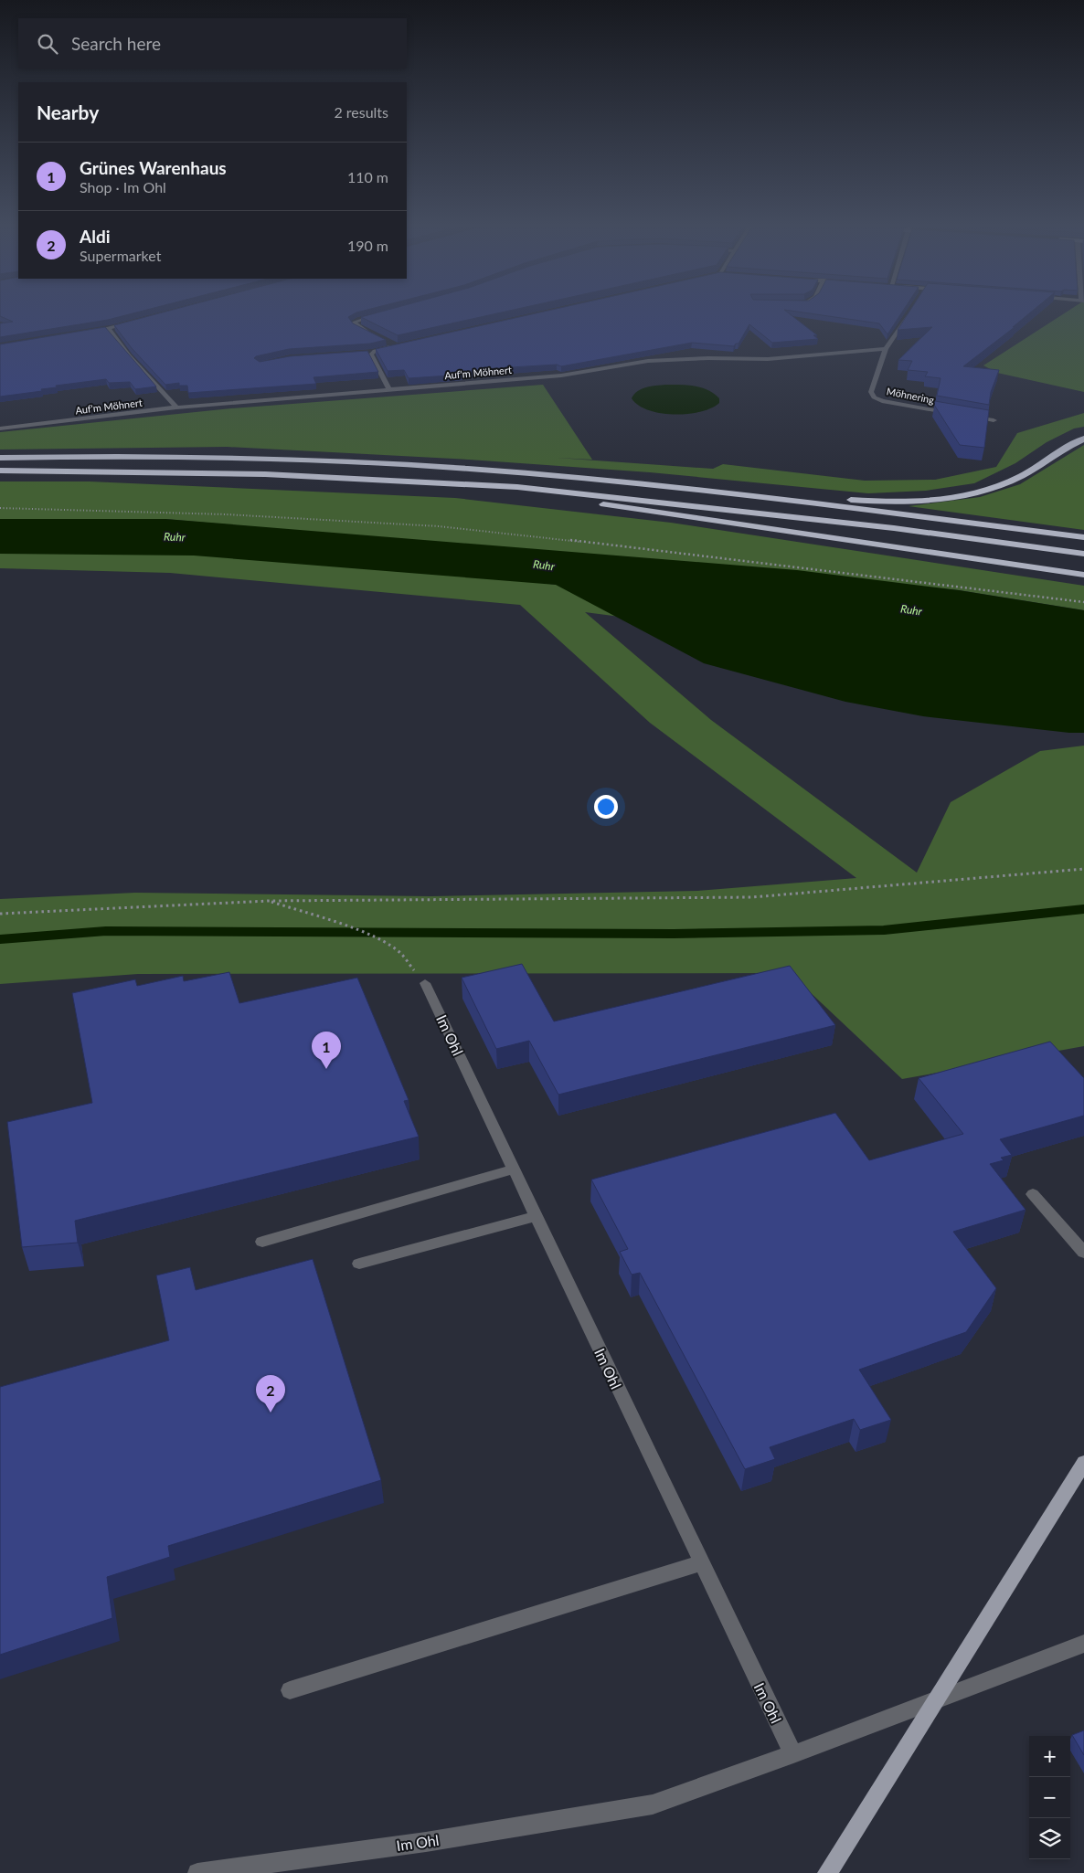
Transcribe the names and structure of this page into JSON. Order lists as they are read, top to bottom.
{
  "streets": {
    "street": ["Auf'm Möhnert", "Möhnering", "Im Ohl"]
  },
  "crossings": [
    ["Auf'm Möhnert", "Möhnering"]
  ],
  "water": ["Ruhr"],
  "page": {
    "search": "Search here",
    "heading": ["Nearby", "2 results"],
    "list": [
      {
        "mark": "1",
        "name": "Grünes Warenhaus",
        "note": "Shop · Im Ohl",
        "value": "110 m"
      },
      {
        "mark": "2",
        "name": "Aldi",
        "note": "Supermarket",
        "value": "190 m"
      }
    ],
    "pins": ["1", "2"],
    "map_buttons": ["+", "−"]
  }
}
